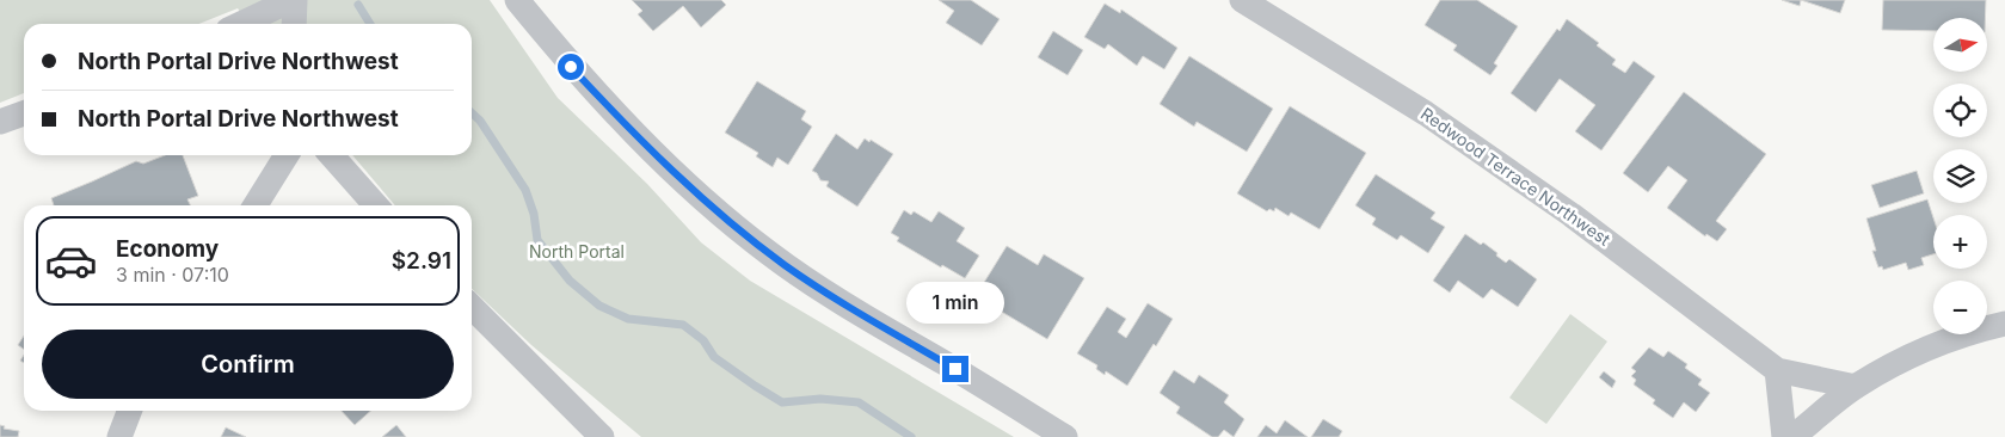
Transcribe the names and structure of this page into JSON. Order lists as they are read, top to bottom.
{
  "streets": {
    "street": ["Redwood Terrace Northwest"]
  },
  "parks": ["North Portal"],
  "north": "right",
  "page": {
    "map_buttons": ["+", "−"],
    "banner": ["North Portal Drive Northwest", "North Portal Drive Northwest"],
    "list": [
      {
        "name": "Economy",
        "note": "3 min · 07:10",
        "value": "$2.91"
      }
    ],
    "bubble": "1 min",
    "buttons": "Confirm"
  }
}
